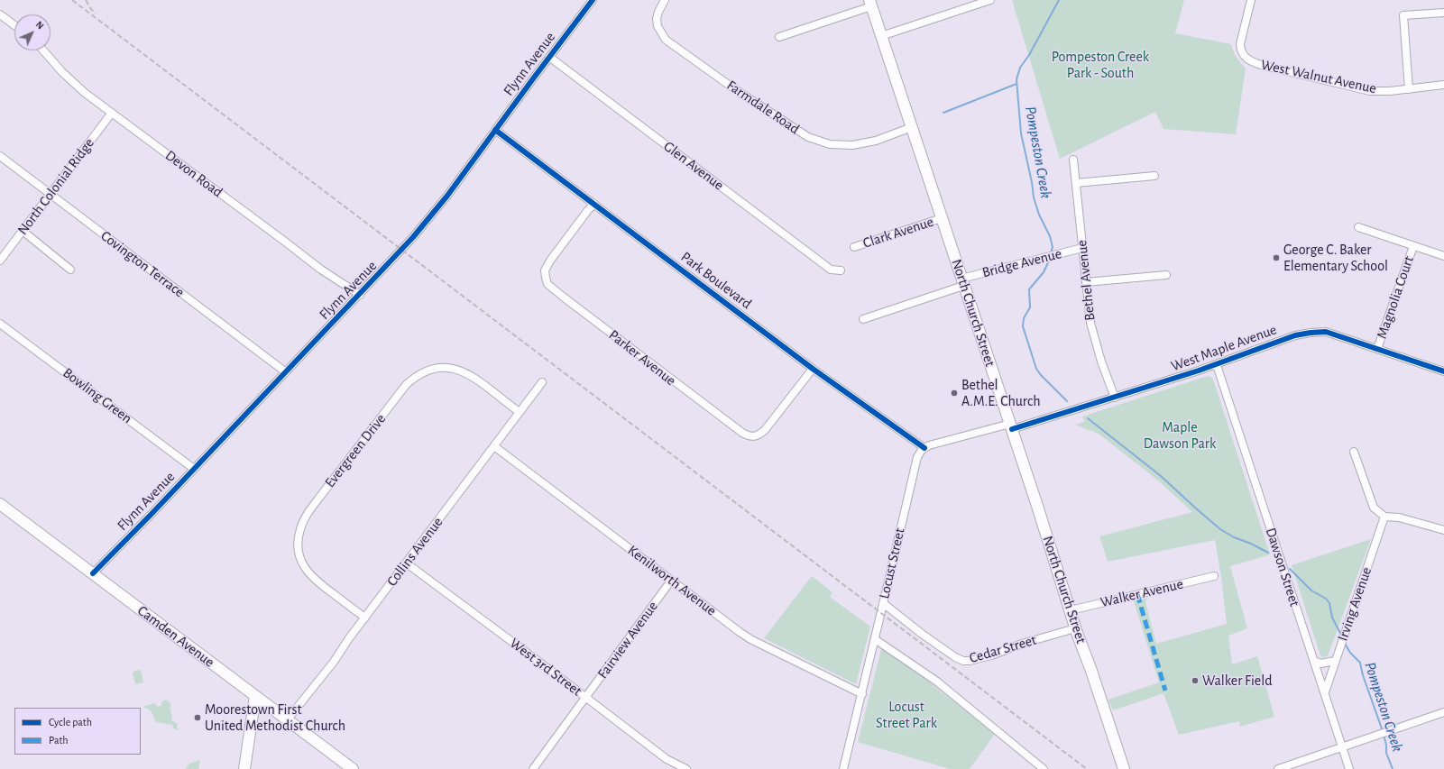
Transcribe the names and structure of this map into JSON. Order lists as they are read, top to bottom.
{
  "streets": {
    "main road": ["North Church Street", "Camden Avenue"],
    "street": [
      "Flynn Avenue",
      "West Walnut Avenue",
      "Farmdale Road",
      "Glen Avenue",
      "Devon Road",
      "North Colonial Ridge",
      "Clark Avenue",
      "Bridge Avenue",
      "Covington Terrace",
      "Park Boulevard",
      "Bethel Avenue",
      "Magnolia Court",
      "West Maple Avenue",
      "Parker Avenue",
      "Bowling Green",
      "Evergreen Drive",
      "Collins Avenue",
      "Locust Street",
      "Dawson Street",
      "Kenilworth Avenue",
      "Walker Avenue",
      "Irving Avenue",
      "Fairview Avenue",
      "Cedar Street",
      "West 3rd Street"
    ]
  },
  "crossings": [
    ["Flynn Avenue", "Glen Avenue"],
    ["Flynn Avenue", "Devon Road"],
    ["Flynn Avenue", "Covington Terrace"],
    ["Flynn Avenue", "Park Boulevard"],
    ["Flynn Avenue", "Bowling Green"],
    ["Flynn Avenue", "Camden Avenue"],
    ["Farmdale Road", "North Church Street"],
    ["Devon Road", "North Colonial Ridge"],
    ["North Colonial Ridge", "Covington Terrace"],
    ["Clark Avenue", "North Church Street"],
    ["Bridge Avenue", "Bethel Avenue"],
    ["Bridge Avenue", "North Church Street"],
    ["Park Boulevard", "Parker Avenue"],
    ["Park Boulevard", "Locust Street"],
    ["Bethel Avenue", "West Maple Avenue"],
    ["Magnolia Court", "West Maple Avenue"],
    ["North Church Street", "West Maple Avenue"],
    ["North Church Street", "Walker Avenue"],
    ["North Church Street", "Cedar Street"],
    ["West Maple Avenue", "Dawson Street"],
    ["Evergreen Drive", "Collins Avenue"],
    ["Collins Avenue", "Kenilworth Avenue"],
    ["Collins Avenue", "Camden Avenue"],
    ["Collins Avenue", "West 3rd Street"],
    ["Locust Street", "Kenilworth Avenue"],
    ["Locust Street", "Cedar Street"],
    ["Dawson Street", "Irving Avenue"],
    ["Kenilworth Avenue", "Fairview Avenue"],
    ["Fairview Avenue", "West 3rd Street"]
  ],
  "water": ["Pompeston Creek"],
  "parks": ["Pompeston Creek Park - South", "Maple Dawson Park", "Locust Street Park"],
  "places": [
    "George C. Baker Elementary School",
    "Bethel A.M.E. Church",
    "Walker Field",
    "Moorestown First United Methodist Church"
  ],
  "legend": ["Cycle path", "Path"],
  "north": "top right"
}
